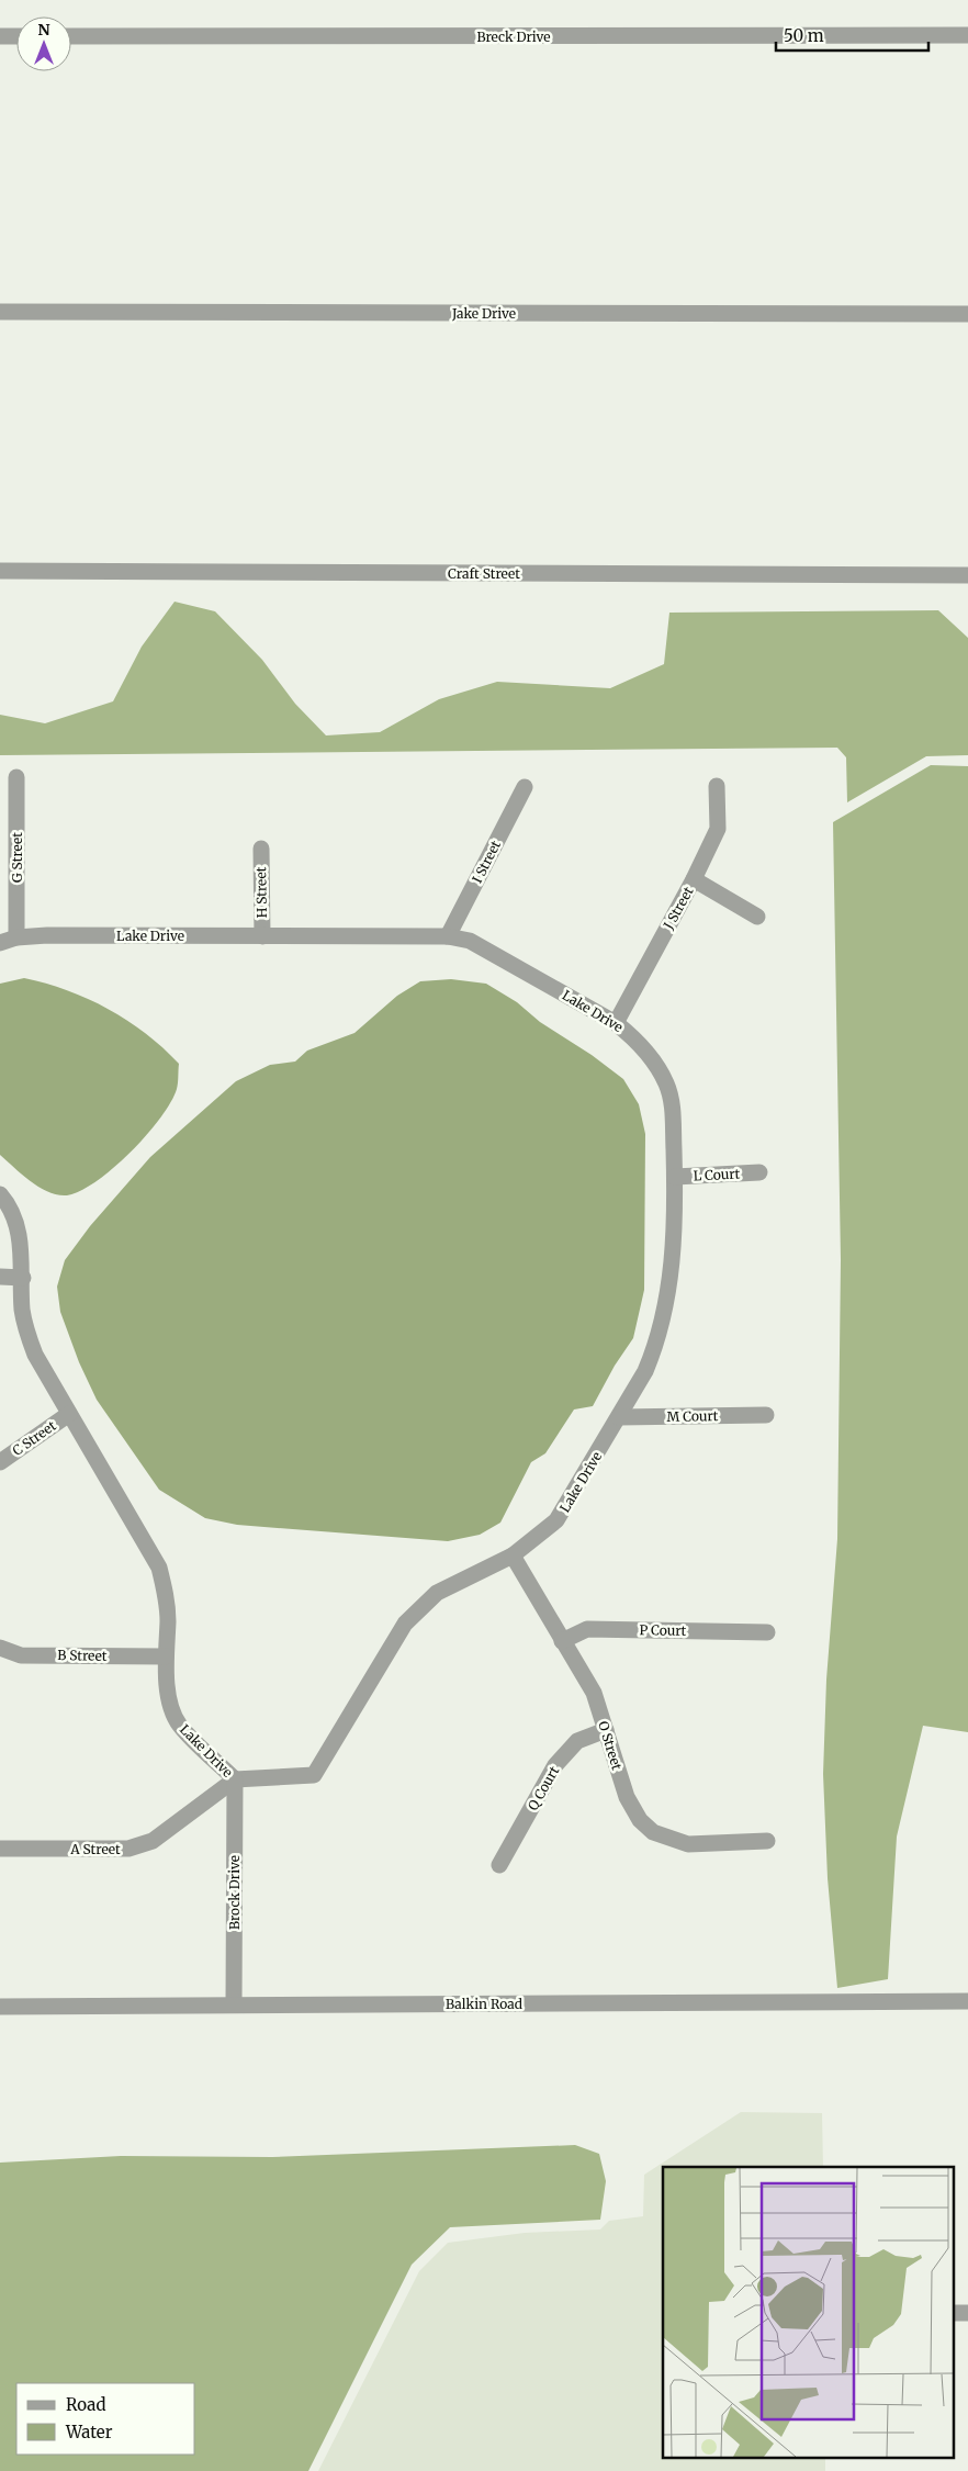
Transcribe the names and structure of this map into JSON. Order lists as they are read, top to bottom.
{
  "streets": {
    "street": [
      "Breck Drive",
      "Jake Drive",
      "Craft Street",
      "G Street",
      "I Street",
      "H Street",
      "J Street",
      "Lake Drive",
      "L Court",
      "M Court",
      "C Street",
      "P Court",
      "B Street",
      "O Street",
      "Q Court",
      "A Street",
      "Brock Drive",
      "Balkin Road"
    ]
  },
  "crossings": [
    ["G Street", "Lake Drive"],
    ["I Street", "Lake Drive"],
    ["H Street", "Lake Drive"],
    ["J Street", "Lake Drive"],
    ["Lake Drive", "L Court"],
    ["Lake Drive", "M Court"],
    ["Lake Drive", "C Street"],
    ["Lake Drive", "B Street"],
    ["Lake Drive", "O Street"],
    ["Lake Drive", "A Street"],
    ["Lake Drive", "Brock Drive"],
    ["P Court", "O Street"],
    ["O Street", "Q Court"],
    ["A Street", "Brock Drive"],
    ["Brock Drive", "Balkin Road"]
  ],
  "legend": ["Road", "Water"],
  "scale_bar": "50 m",
  "north": "top"
}
